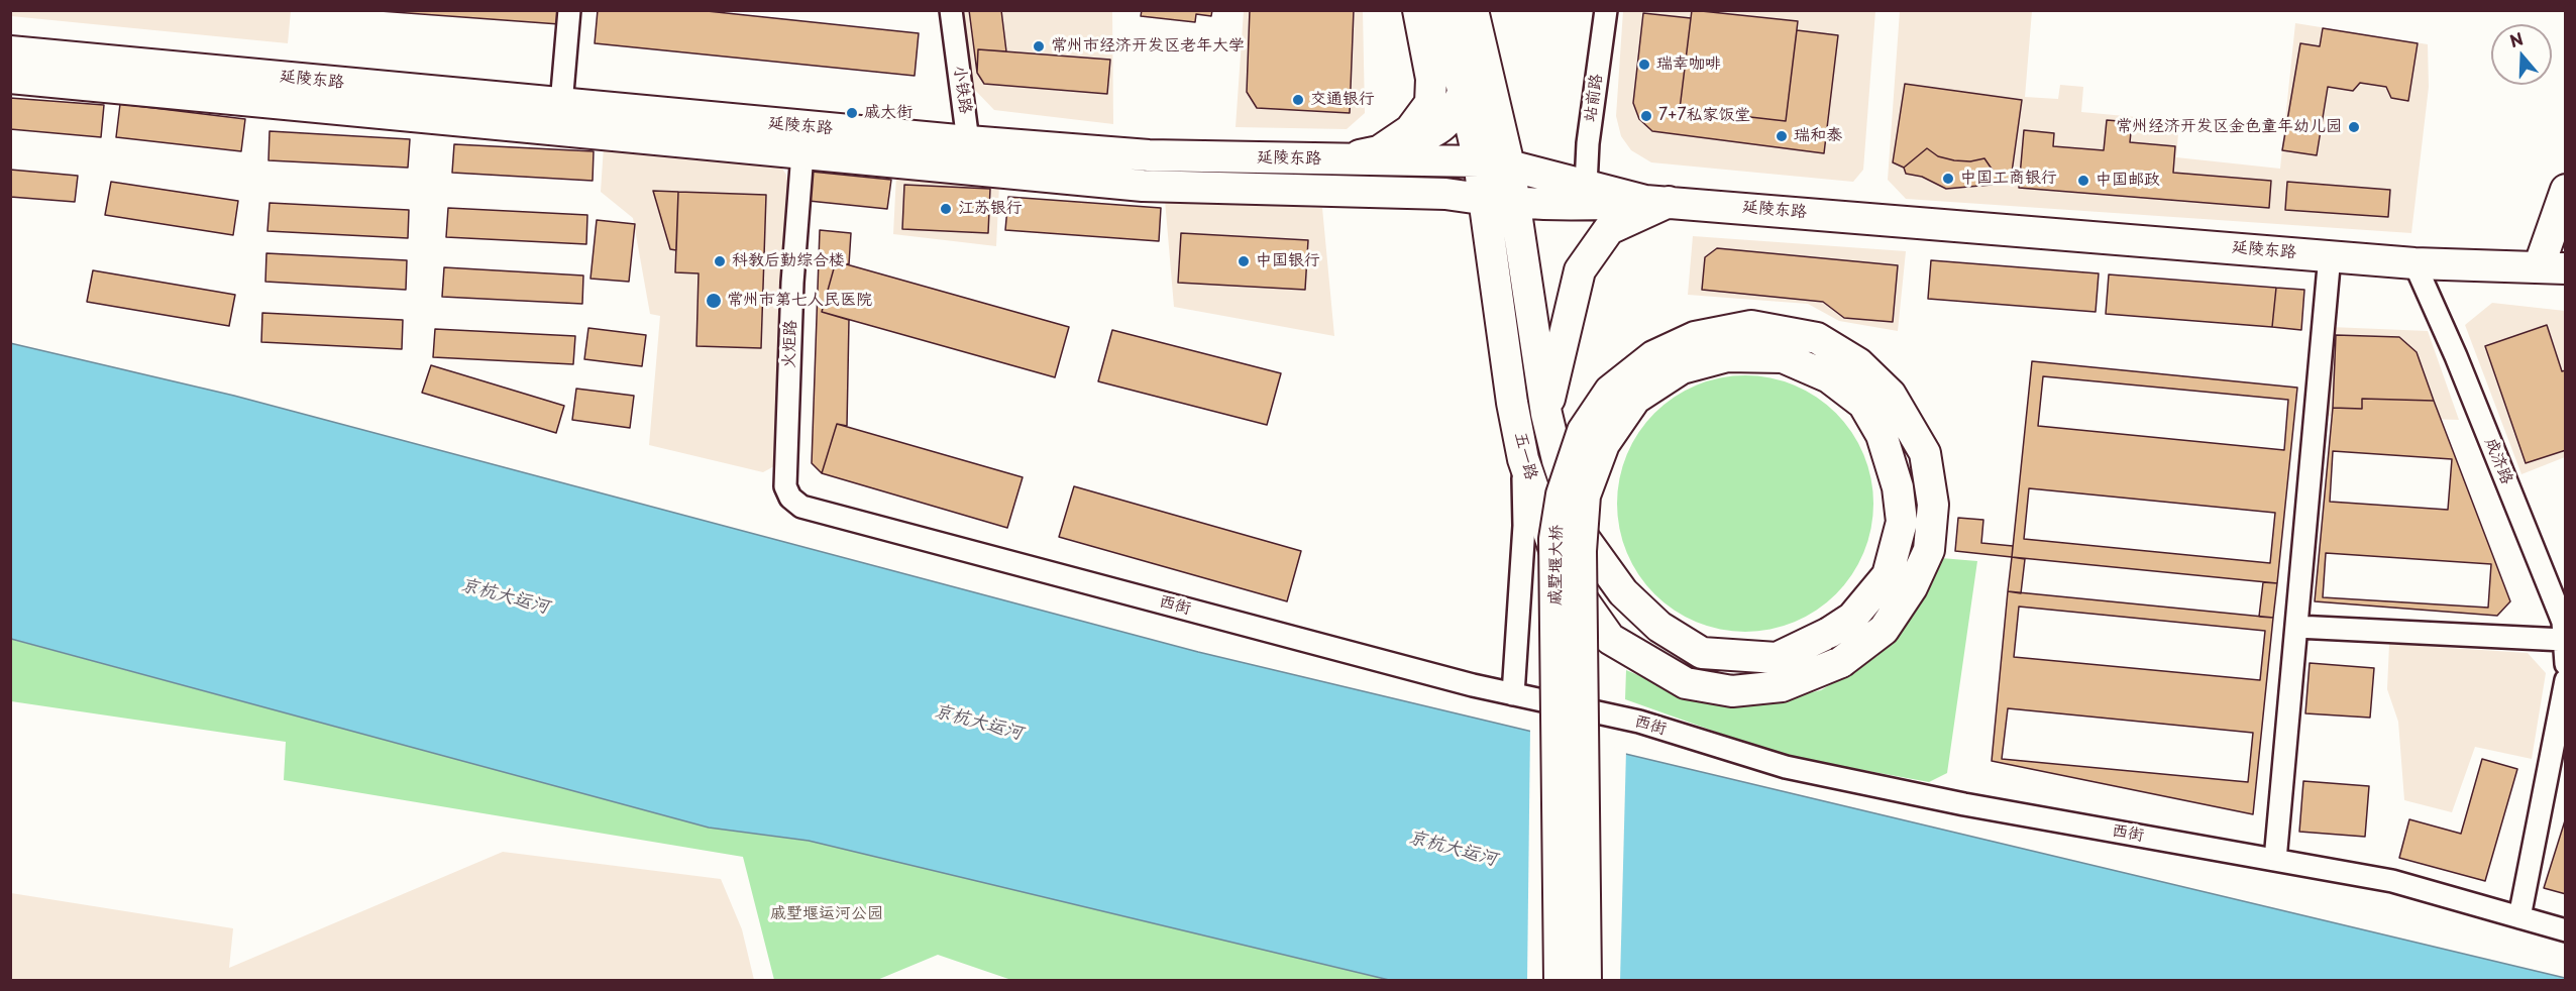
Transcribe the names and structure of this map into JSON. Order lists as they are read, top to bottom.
{
  "streets": {
    "main road": ["延陵东路", "五一路", "戚墅堰大桥"],
    "street": [
      "小铁路",
      "站前路",
      "火炬路",
      "成济路",
      "西街"
    ]
  },
  "crossings": [
    ["延陵东路", "小铁路"],
    ["延陵东路", "站前路"],
    ["延陵东路", "火炬路"],
    ["延陵东路", "五一路"],
    ["延陵东路", "成济路"],
    ["火炬路", "西街"],
    ["五一路", "戚墅堰大桥"]
  ],
  "water": ["京杭大运河"],
  "parks": ["戚墅堰运河公园"],
  "places": [
    "常州市经济开发区老年大学",
    "瑞幸咖啡",
    "交通银行",
    "戚大街",
    "7+7私家饭堂",
    "常州经济开发区金色童年幼儿园",
    "瑞和泰",
    "中国工商银行",
    "中国邮政",
    "江苏银行",
    "科教后勤综合楼",
    "中国银行",
    "常州市第七人民医院"
  ],
  "north": "top"
}
